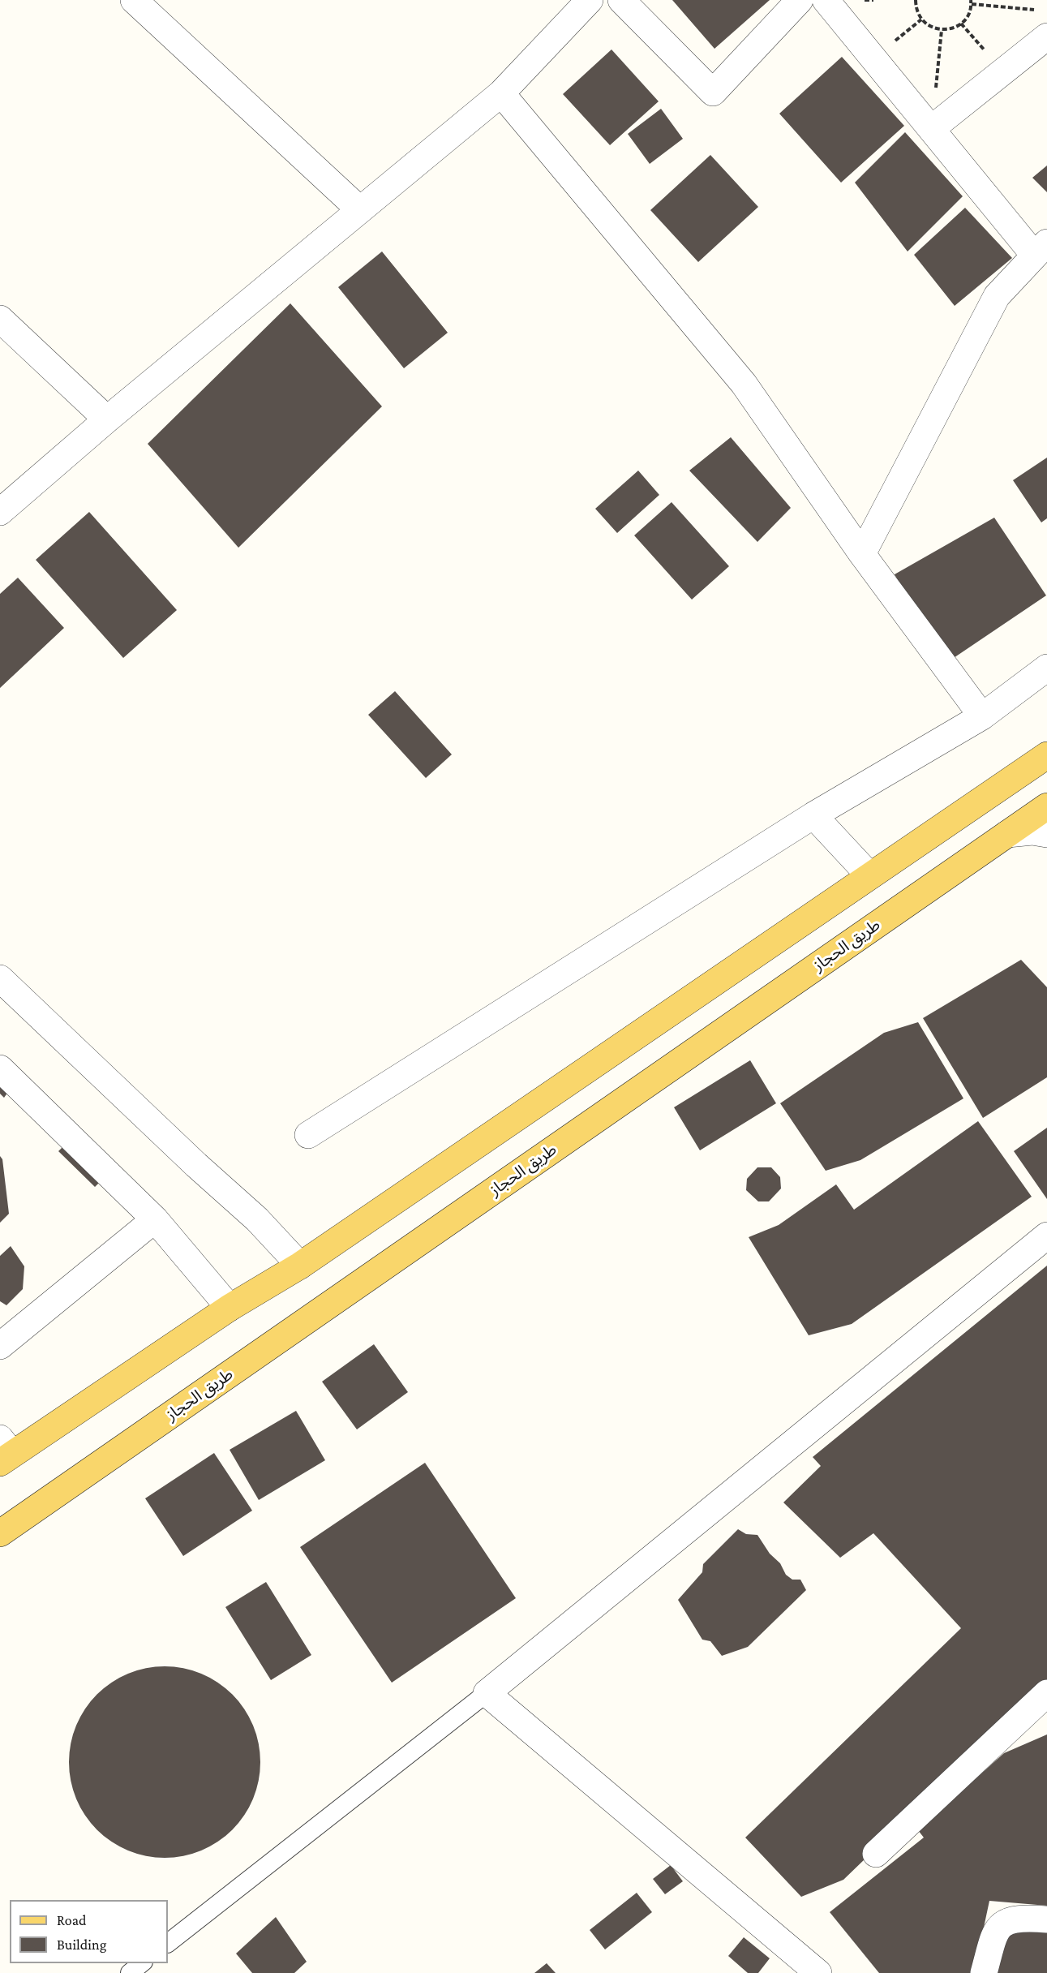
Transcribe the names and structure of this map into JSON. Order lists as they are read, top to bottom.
{
  "streets": {
    "main road": ["طريق الحجاز"]
  },
  "legend": ["Road", "Building"]
}
